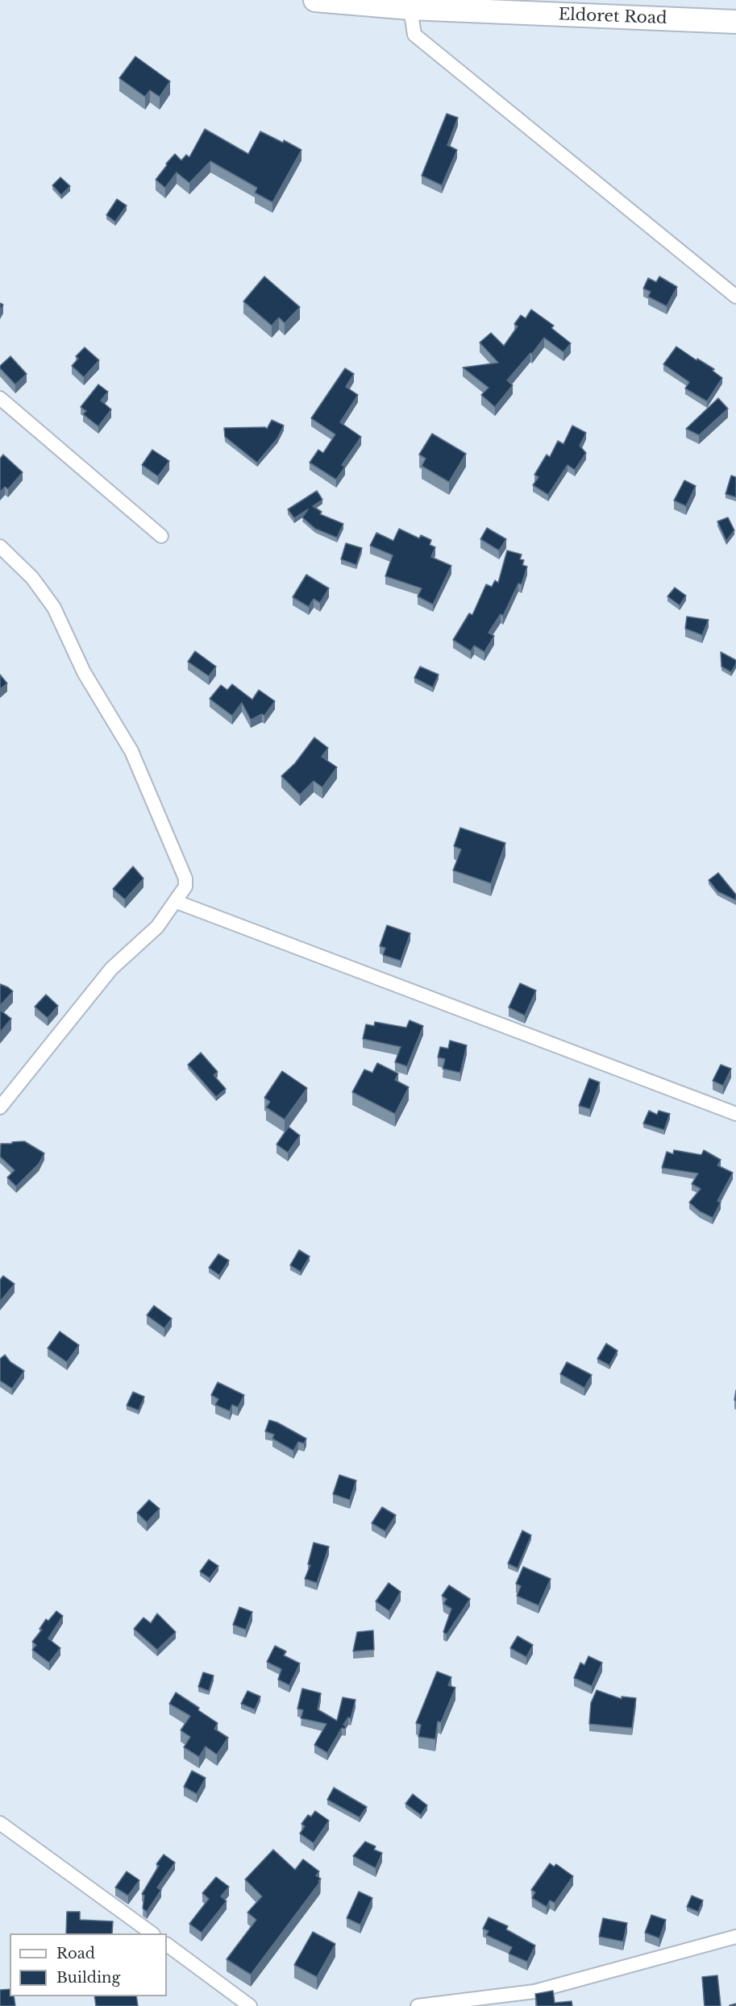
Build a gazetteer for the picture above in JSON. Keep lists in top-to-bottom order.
{
  "streets": {
    "highway": ["Eldoret Road"]
  },
  "legend": ["Road", "Building"]
}
